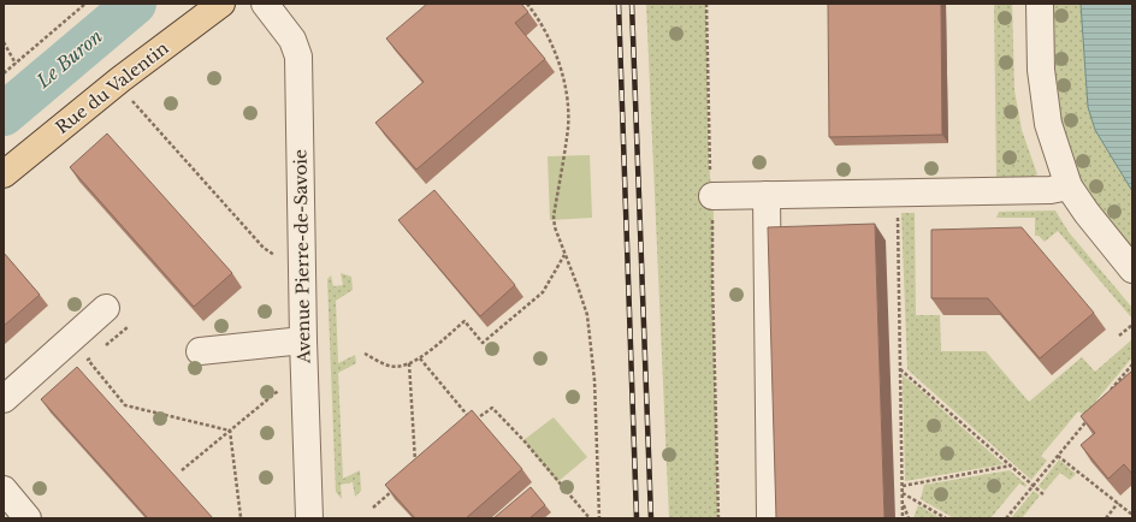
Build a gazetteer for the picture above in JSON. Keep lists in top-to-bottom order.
{
  "streets": {
    "main road": ["Rue du Valentin"],
    "street": ["Avenue Pierre-de-Savoie"]
  },
  "water": ["Le Buron"]
}
